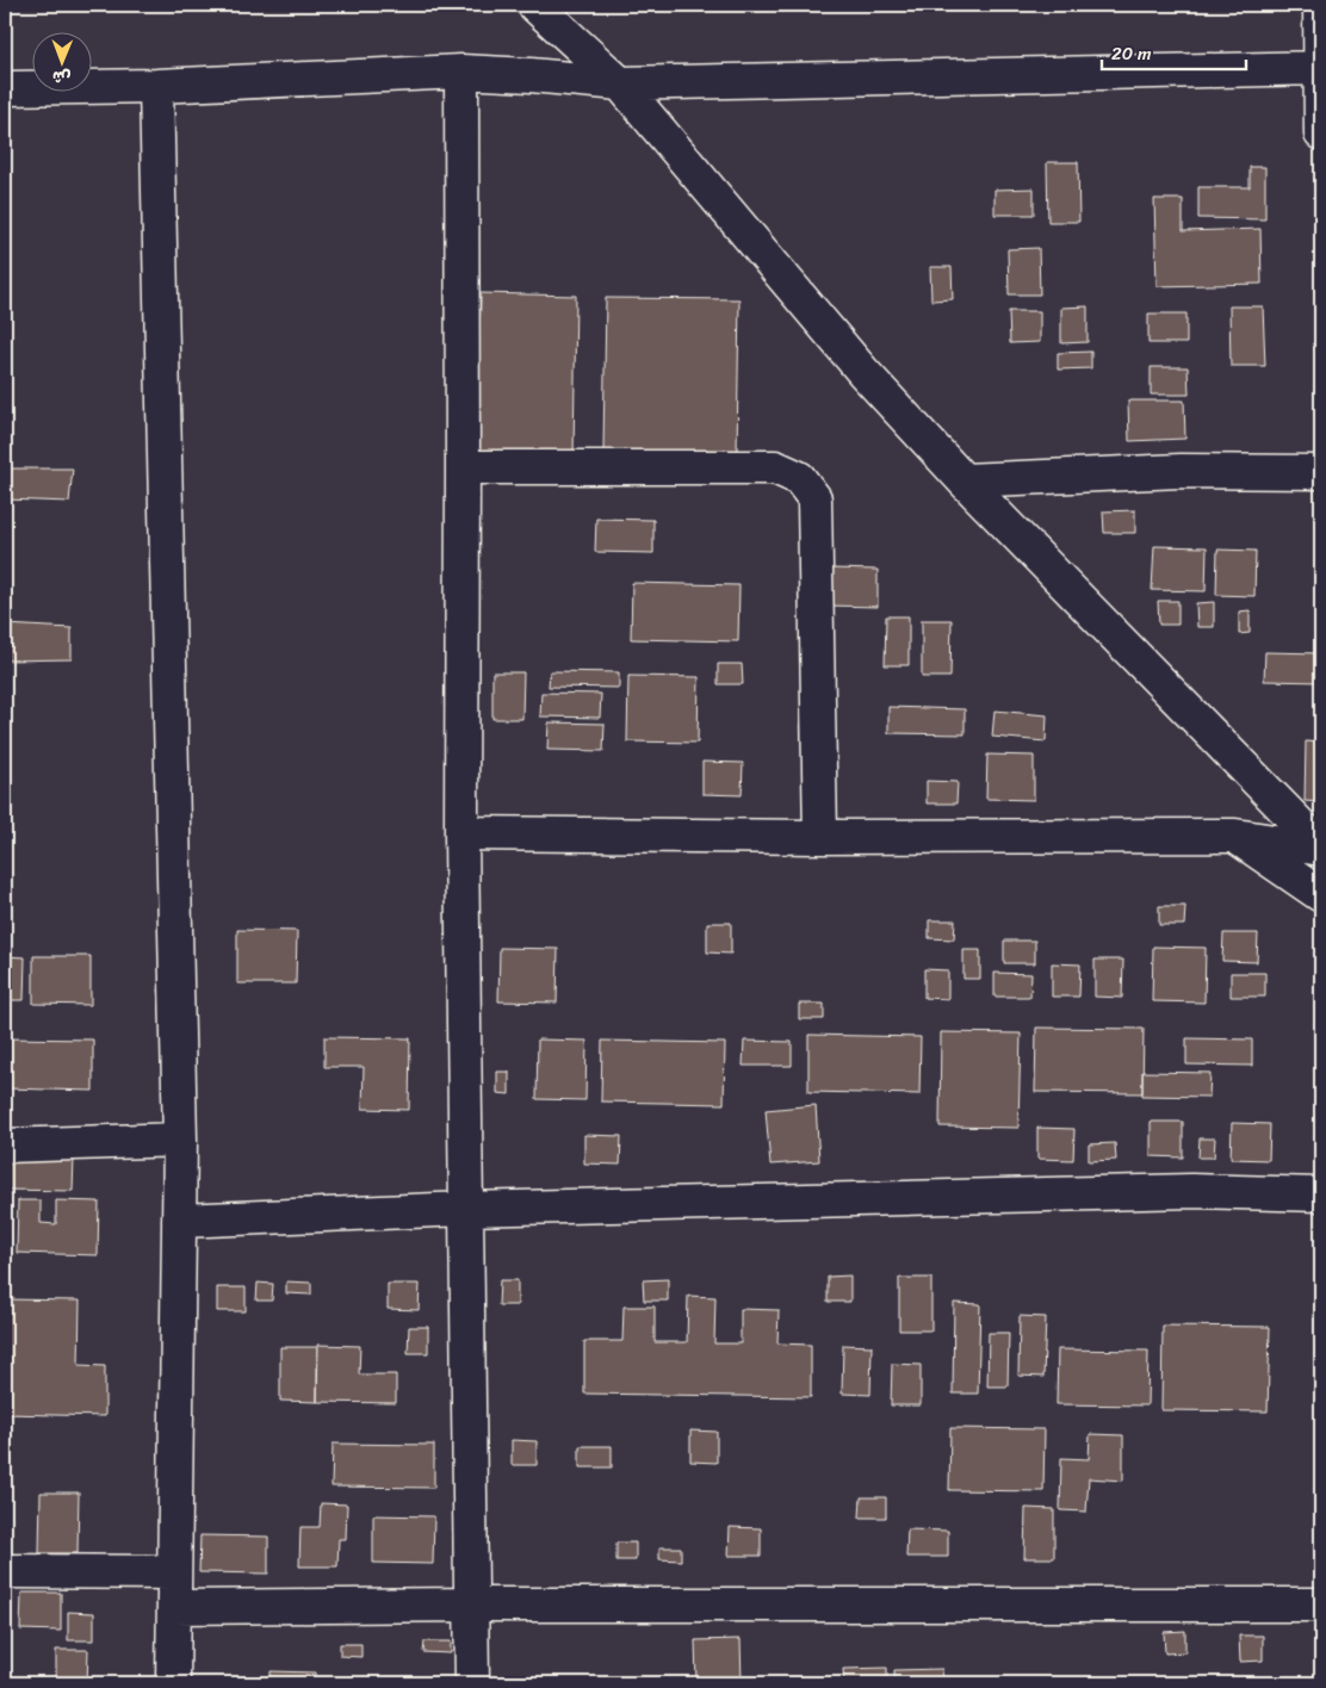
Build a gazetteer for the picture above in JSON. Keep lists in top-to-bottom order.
{
  "scale_bar": "20 m",
  "north": "bottom"
}
